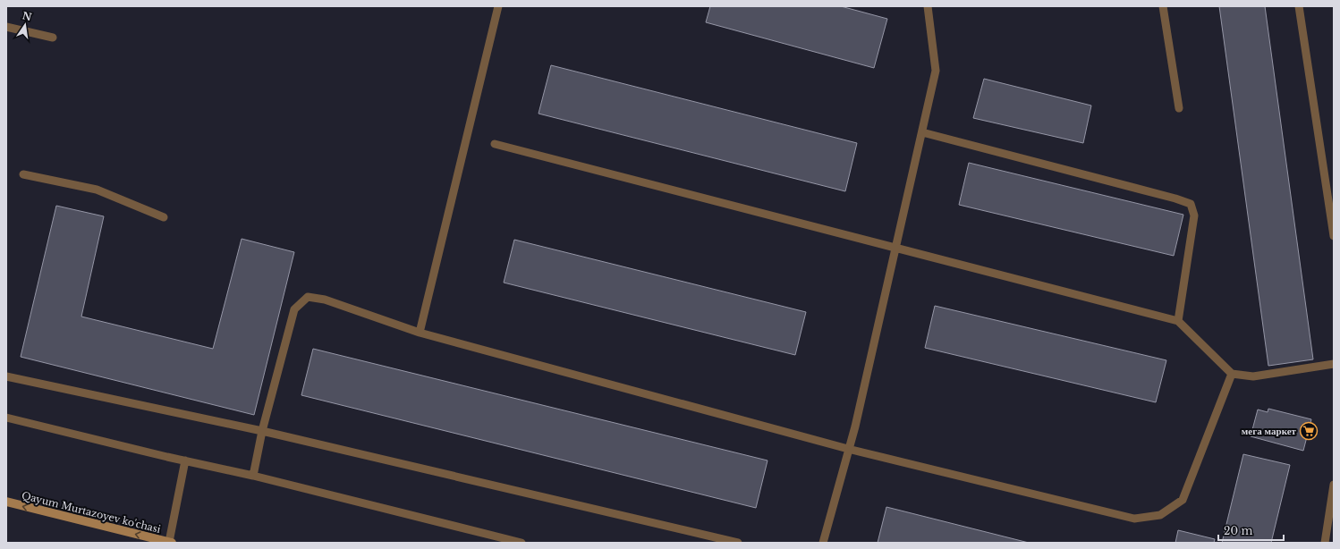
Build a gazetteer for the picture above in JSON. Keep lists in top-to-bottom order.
{
  "streets": {
    "street": ["Qayum Murtazoyev ko'chasi"]
  },
  "one_way": ["Qayum Murtazoyev ko'chasi"],
  "places": {
    "supermarket": ["мега маркет"]
  },
  "scale_bar": "20 m",
  "north": "top"
}
